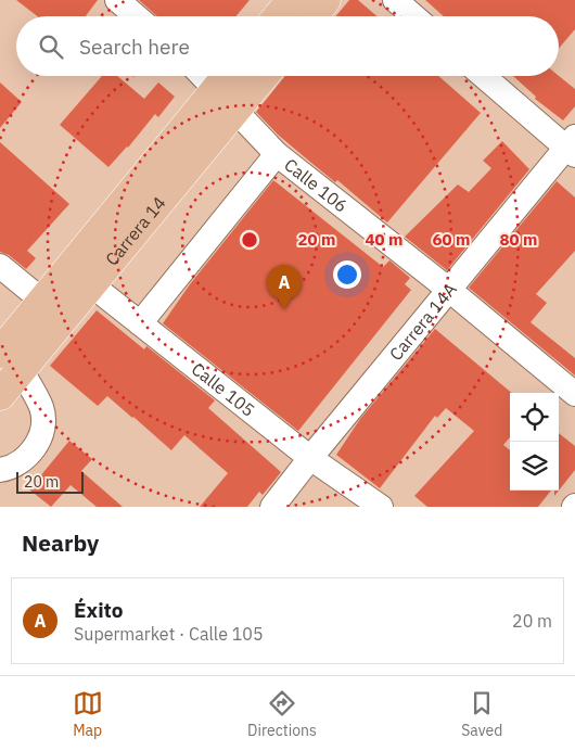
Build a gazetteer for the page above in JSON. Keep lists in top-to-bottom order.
{
  "streets": {
    "main road": ["Carrera 14"],
    "street": ["Calle 106", "Carrera 14A", "Calle 105"]
  },
  "crossings": [
    ["Calle 106", "Carrera 14"],
    ["Calle 106", "Carrera 14A"],
    ["Carrera 14", "Calle 105"],
    ["Carrera 14A", "Calle 105"]
  ],
  "scale_bar": "20 m",
  "page": {
    "search": "Search here",
    "pins": "A",
    "scale": "20 m",
    "heading": "Nearby",
    "list": [
      {
        "mark": "A",
        "name": "Éxito",
        "note": "Supermarket · Calle 105",
        "value": "20 m"
      }
    ],
    "nav": ["Map", "Directions", "Saved"]
  },
  "rings": [
    "20 m",
    "40 m",
    "60 m",
    "80 m"
  ]
}
